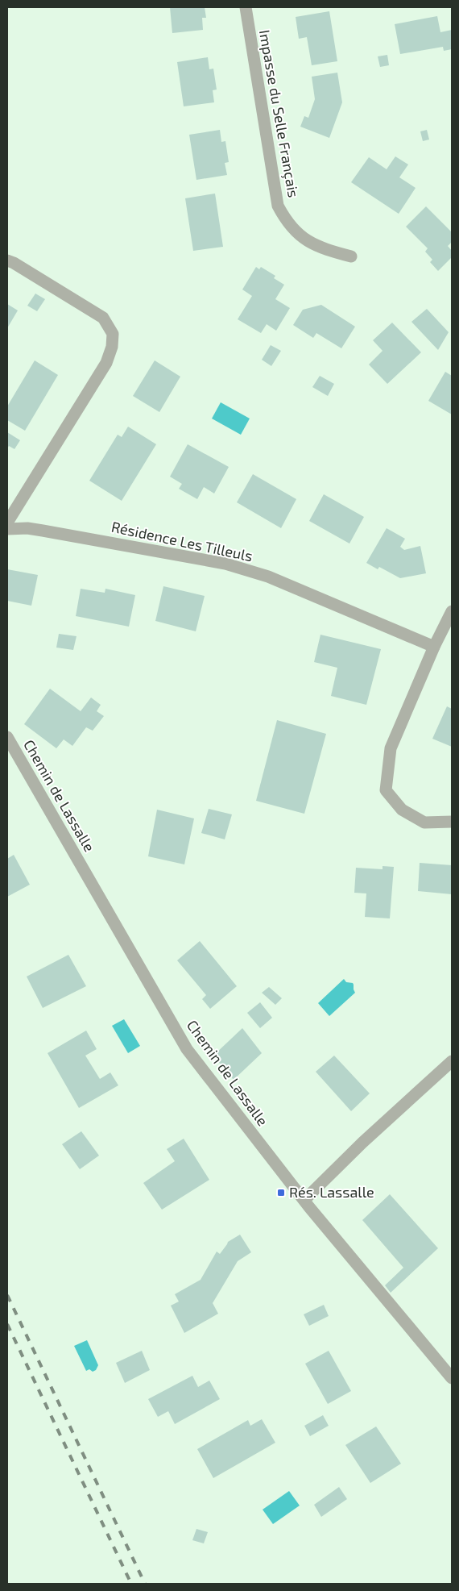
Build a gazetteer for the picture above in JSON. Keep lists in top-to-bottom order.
{
  "streets": {
    "street": ["Impasse du Selle Français", "Résidence Les Tilleuls", "Chemin de Lassalle"]
  },
  "places": {
    "transit": ["Rés. Lassalle"]
  }
}
